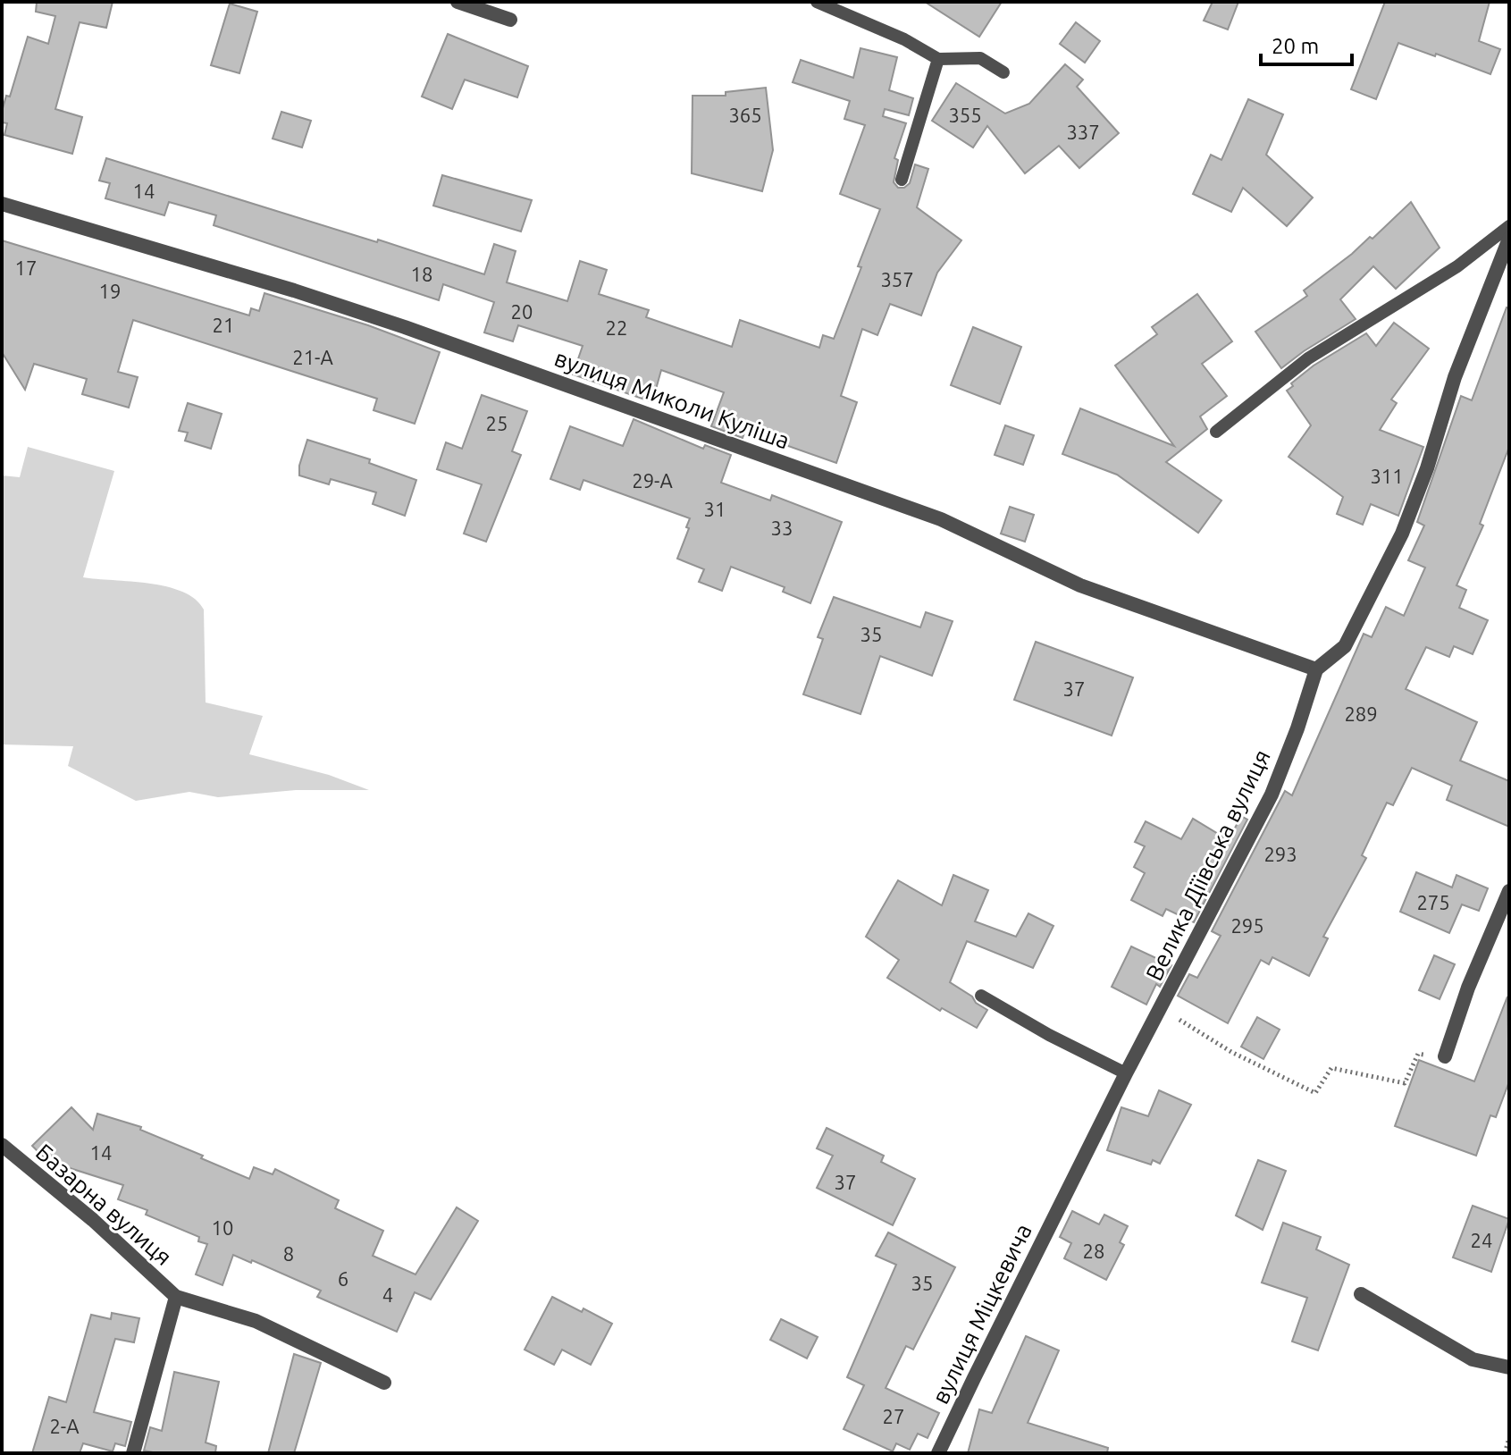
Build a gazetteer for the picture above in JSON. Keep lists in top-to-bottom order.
{
  "streets": {
    "street": [
      "вулиця Миколи Куліша",
      "Велика Діївська вулиця",
      "Базарна вулиця",
      "вулиця Міцкевича"
    ]
  },
  "crossings": [
    ["вулиця Миколи Куліша", "Велика Діївська вулиця"],
    ["Велика Діївська вулиця", "вулиця Міцкевича"]
  ],
  "house_numbers": [
    "365",
    "355",
    "337",
    "14",
    "17",
    "18",
    "357",
    "19",
    "20",
    "21",
    "22",
    "21-А",
    "25",
    "311",
    "29-А",
    "31",
    "33",
    "35",
    "37",
    "289",
    "293",
    "275",
    "295",
    "14",
    "37",
    "10",
    "24",
    "28",
    "8",
    "6",
    "35",
    "4",
    "27",
    "2-А"
  ],
  "scale_bar": "20 m"
}
